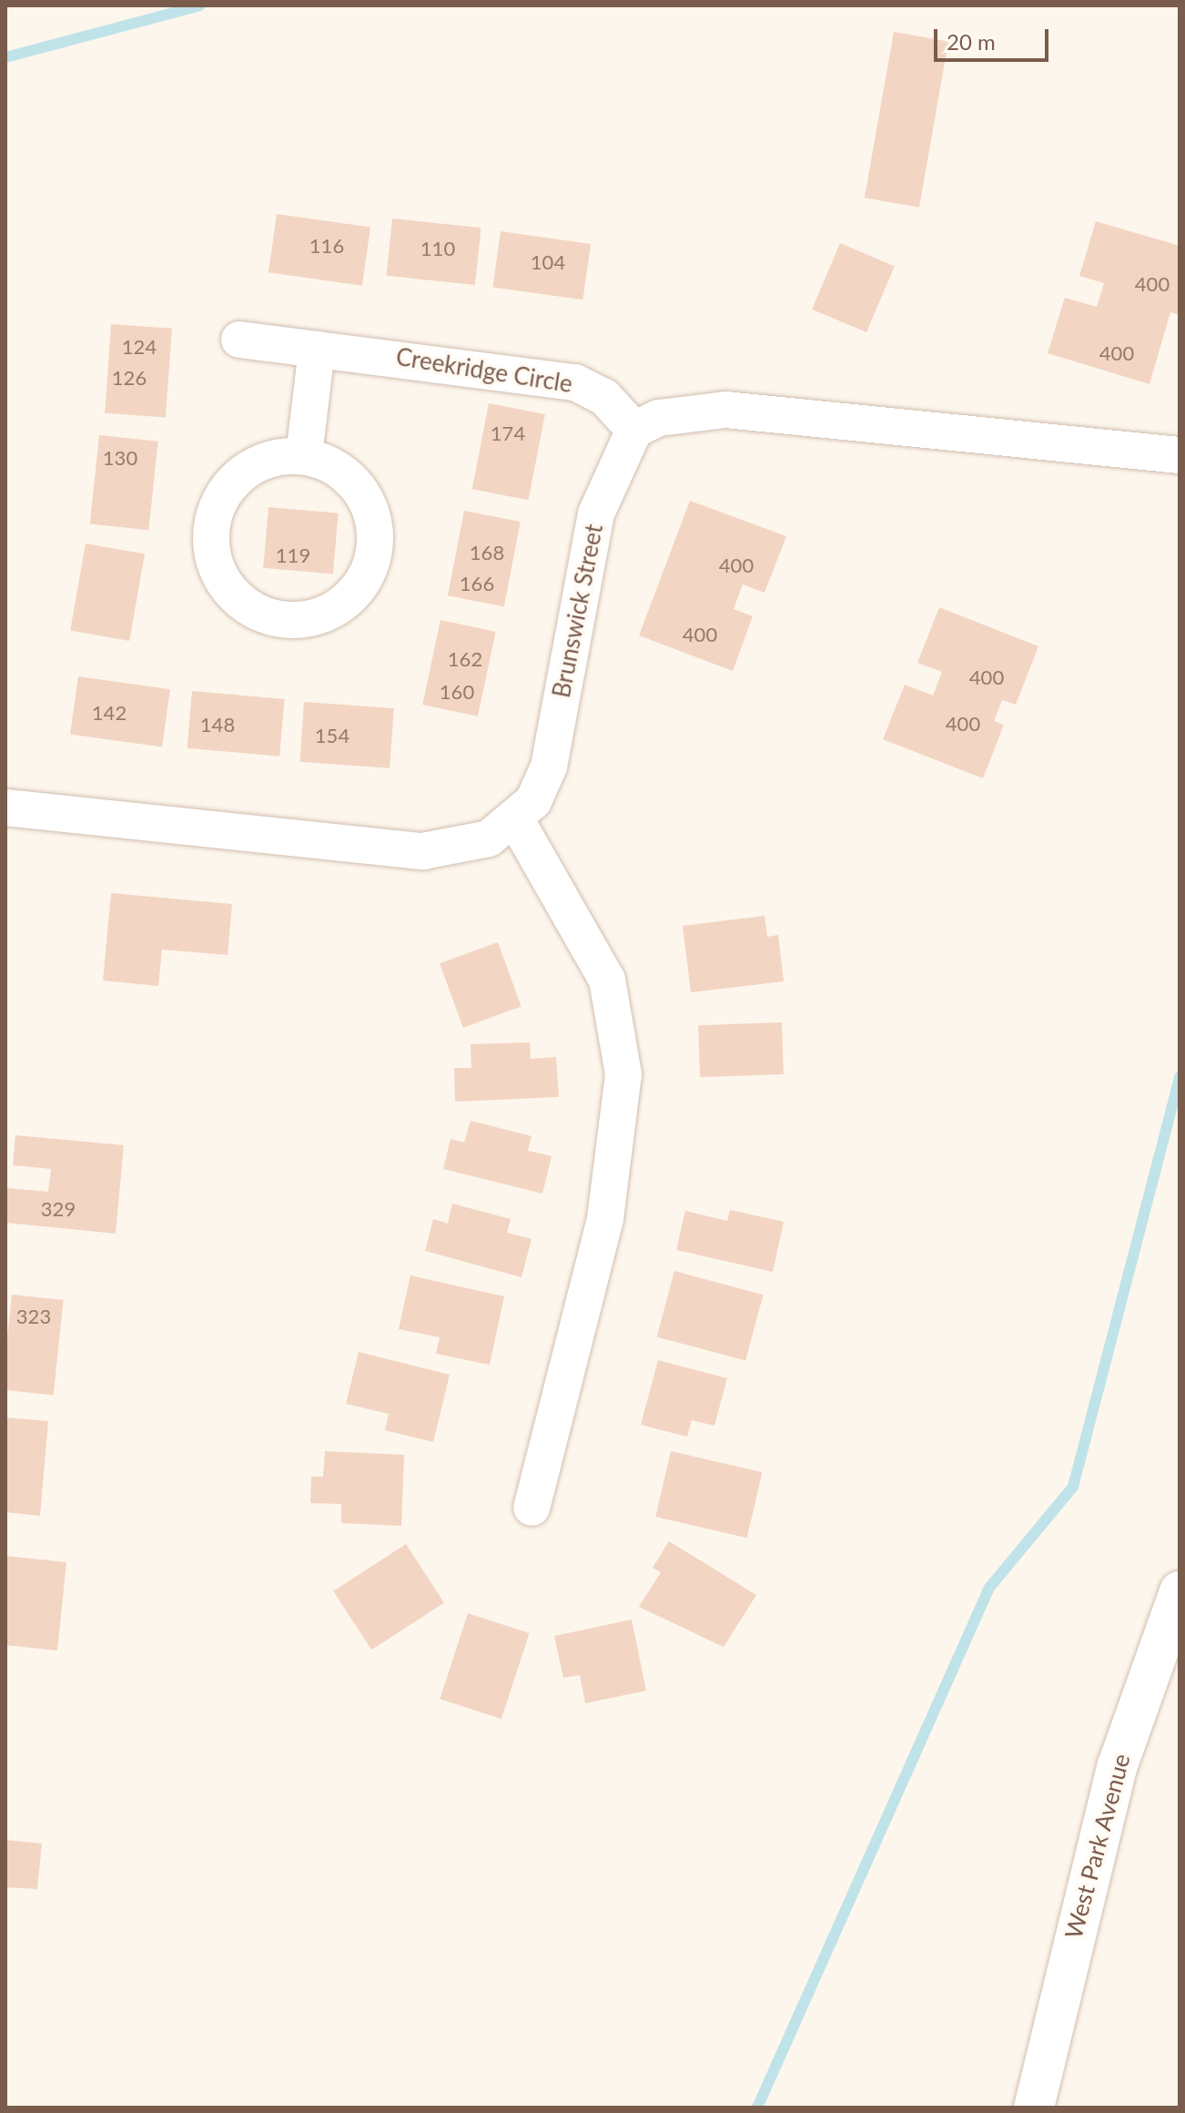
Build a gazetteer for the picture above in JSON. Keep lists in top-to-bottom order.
{
  "streets": {
    "main road": ["West Park Avenue"],
    "street": ["Creekridge Circle", "Brunswick Street"]
  },
  "crossings": [
    ["Creekridge Circle", "Brunswick Street"]
  ],
  "house_numbers": [
    "116",
    "110",
    "104",
    "400",
    "124",
    "400",
    "126",
    "174",
    "130",
    "168",
    "119",
    "400",
    "166",
    "400",
    "162",
    "400",
    "160",
    "142",
    "400",
    "148",
    "154",
    "329",
    "323"
  ],
  "scale_bar": "20 m"
}
